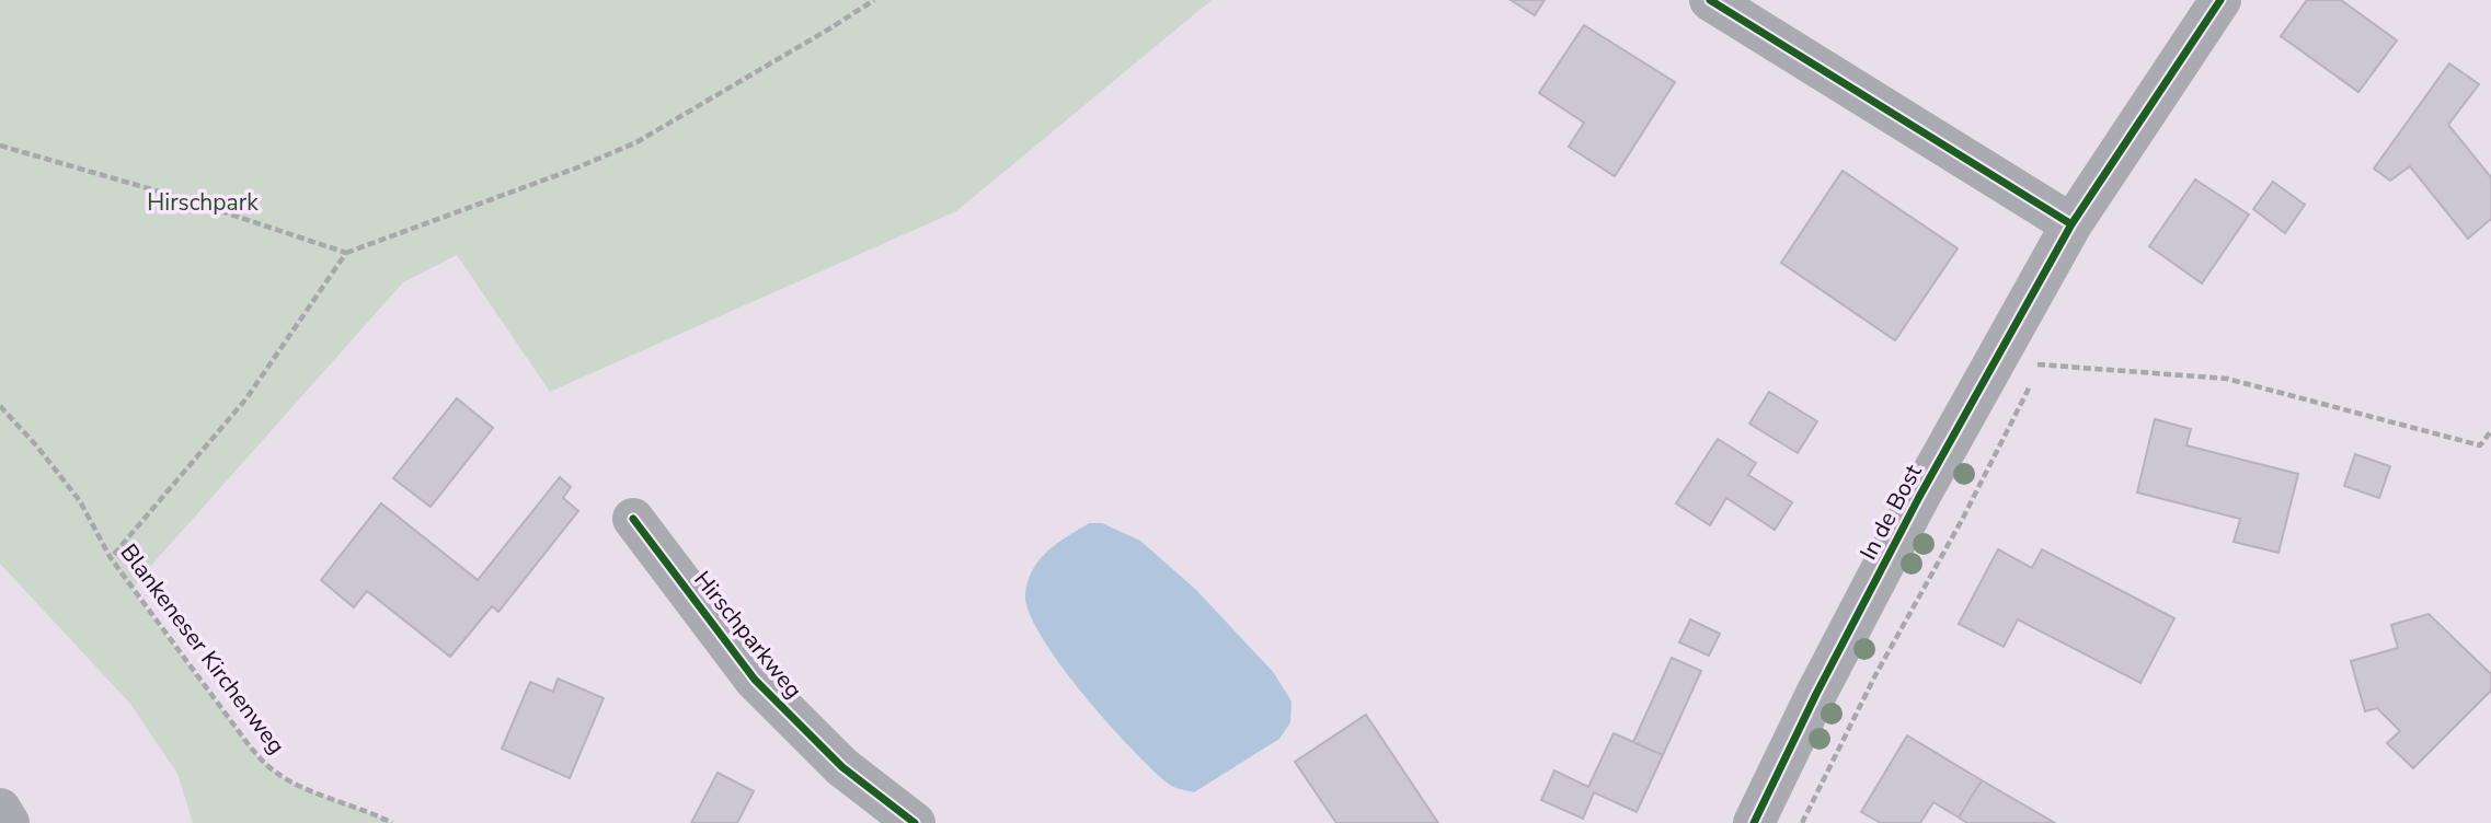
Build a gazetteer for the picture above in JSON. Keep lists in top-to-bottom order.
{
  "streets": {
    "street": ["In de Bost", "Hirschparkweg"],
    "path": ["Blankeneser Kirchenweg"]
  },
  "parks": ["Hirschpark"]
}
